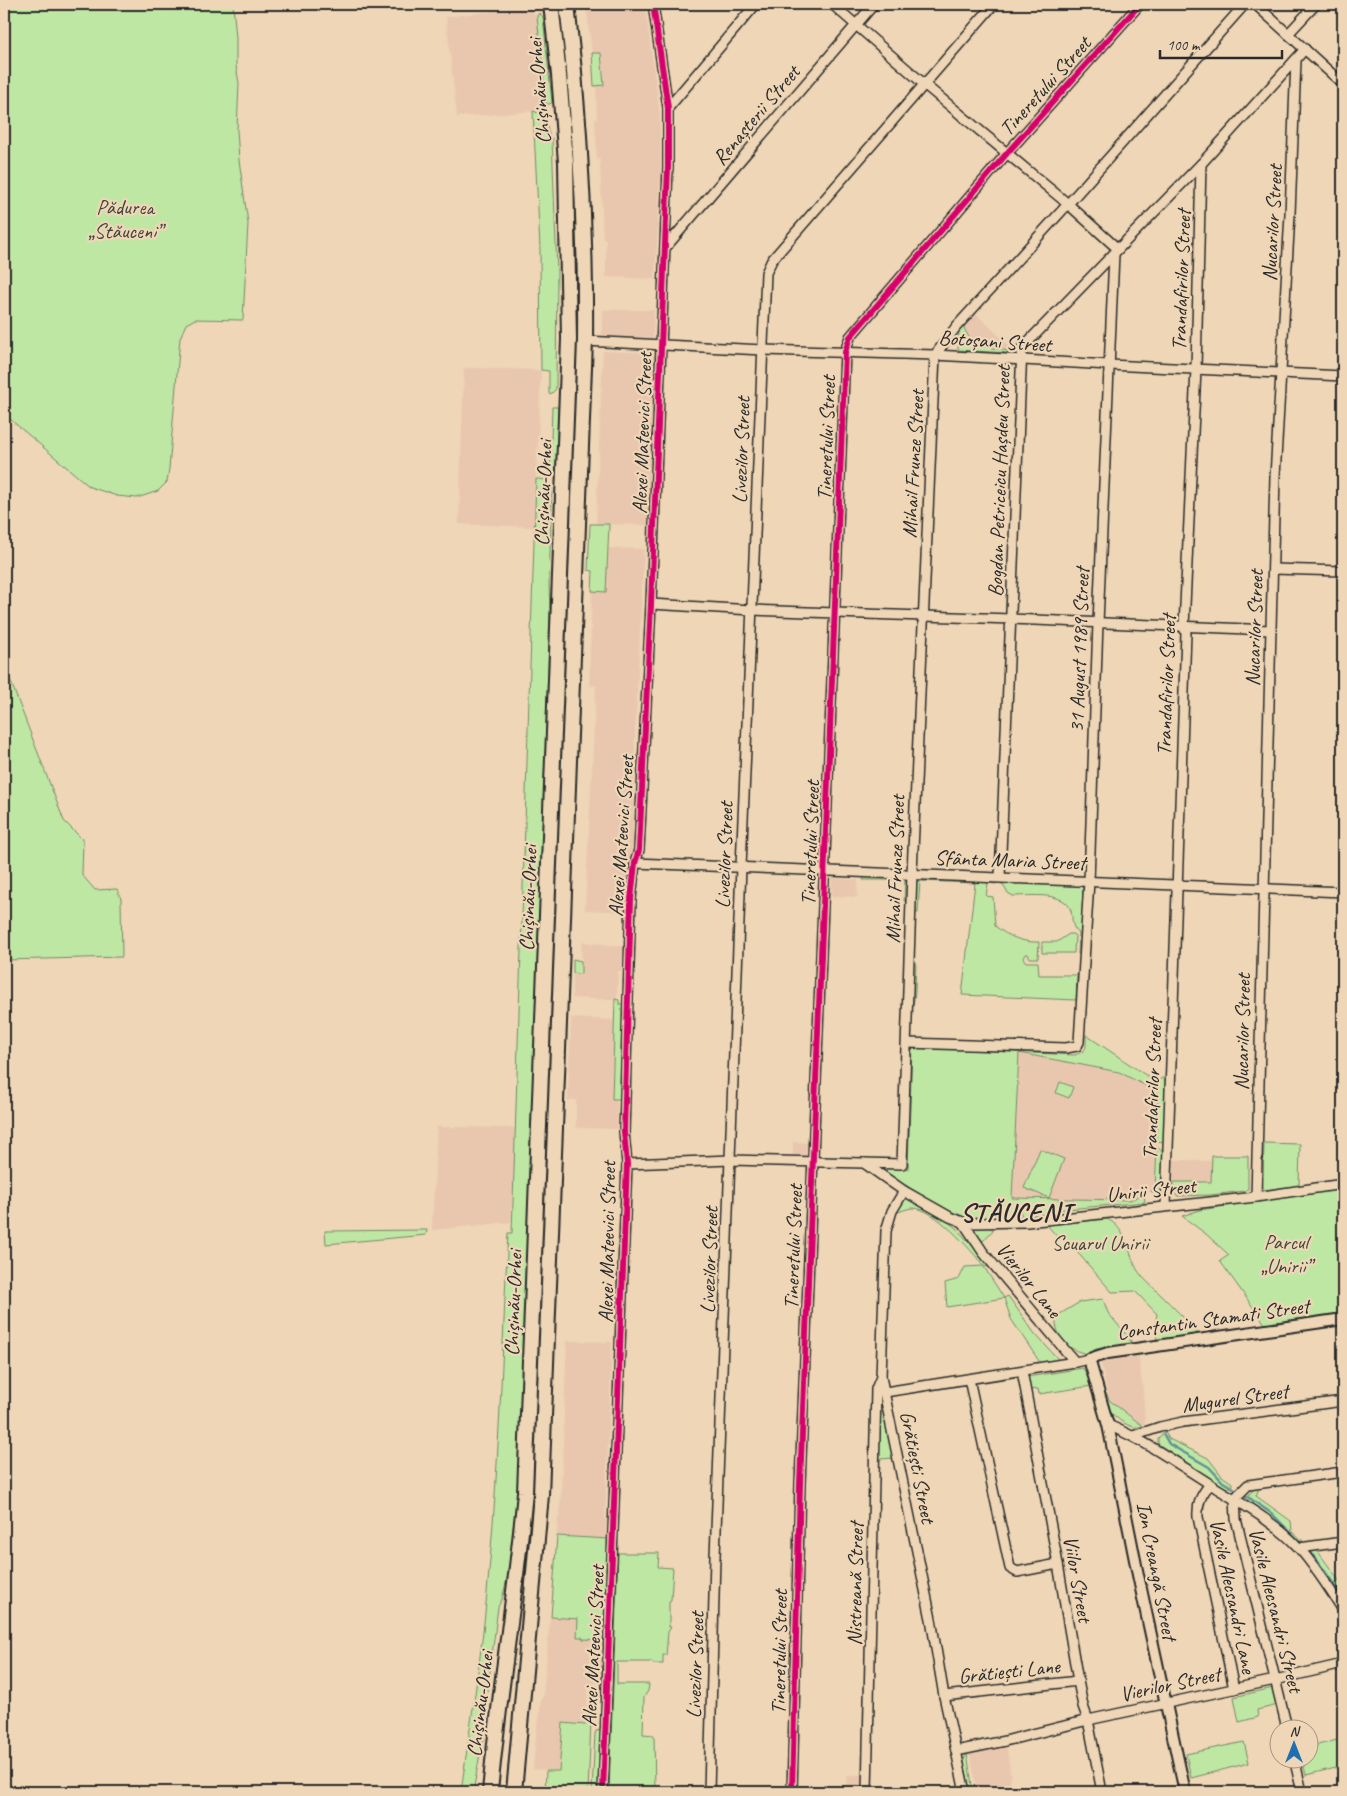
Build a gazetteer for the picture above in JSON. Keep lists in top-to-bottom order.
{
  "streets": {
    "highway": ["Chișinău-Orhei"],
    "street": [
      "Tineretului Street",
      "Renașterii Street",
      "Nucarilor Street",
      "Trandafirilor Street",
      "Botoșani Street",
      "Alexei Mateevici Street",
      "Livezilor Street",
      "Mihail Frunze Street",
      "Bogdan Petriceicu Hașdeu Street",
      "31 August 1989 Street",
      "Sfânta Maria Street",
      "Unirii Street",
      "Vierilor Lane",
      "Constantin Stamati Street",
      "Mugurel Street",
      "Grătiești Street",
      "Ion Creangă Street",
      "Viilor Street",
      "Nistreană Street",
      "Vasile Alecsandri Lane",
      "Vasile Alecsandri Street",
      "Grătiești Lane",
      "Vierilor Street"
    ]
  },
  "crossings": [
    ["Tineretului Street", "Botoșani Street"],
    ["Tineretului Street", "Sfânta Maria Street"],
    ["Chișinău-Orhei", "Botoșani Street"],
    ["Renașterii Street", "Alexei Mateevici Street"],
    ["Nucarilor Street", "Botoșani Street"],
    ["Nucarilor Street", "Bogdan Petriceicu Hașdeu Street"],
    ["Nucarilor Street", "Sfânta Maria Street"],
    ["Nucarilor Street", "Unirii Street"],
    ["Trandafirilor Street", "Botoșani Street"],
    ["Trandafirilor Street", "Bogdan Petriceicu Hașdeu Street"],
    ["Trandafirilor Street", "Sfânta Maria Street"],
    ["Trandafirilor Street", "Unirii Street"],
    ["Botoșani Street", "Alexei Mateevici Street"],
    ["Botoșani Street", "Livezilor Street"],
    ["Botoșani Street", "Mihail Frunze Street"],
    ["Botoșani Street", "Bogdan Petriceicu Hașdeu Street"],
    ["Botoșani Street", "31 August 1989 Street"],
    ["Alexei Mateevici Street", "Sfânta Maria Street"],
    ["Livezilor Street", "Sfânta Maria Street"],
    ["Mihail Frunze Street", "31 August 1989 Street"],
    ["Mihail Frunze Street", "Sfânta Maria Street"],
    ["Bogdan Petriceicu Hașdeu Street", "31 August 1989 Street"],
    ["Bogdan Petriceicu Hașdeu Street", "Sfânta Maria Street"],
    ["31 August 1989 Street", "Sfânta Maria Street"],
    ["Unirii Street", "Vierilor Lane"],
    ["Constantin Stamati Street", "Ion Creangă Street"],
    ["Grătiești Street", "Nistreană Street"],
    ["Grătiești Street", "Grătiești Lane"],
    ["Grătiești Street", "Vierilor Street"],
    ["Ion Creangă Street", "Vierilor Street"],
    ["Viilor Street", "Grătiești Lane"],
    ["Viilor Street", "Vierilor Street"],
    ["Vasile Alecsandri Lane", "Vierilor Street"],
    ["Vasile Alecsandri Street", "Vierilor Street"]
  ],
  "districts": ["STĂUCENI"],
  "parks": ["Pădurea „Stăuceni”", "Parcul „Unirii”", "Scuarul Unirii"],
  "scale_bar": "100 m",
  "north": "top"
}
